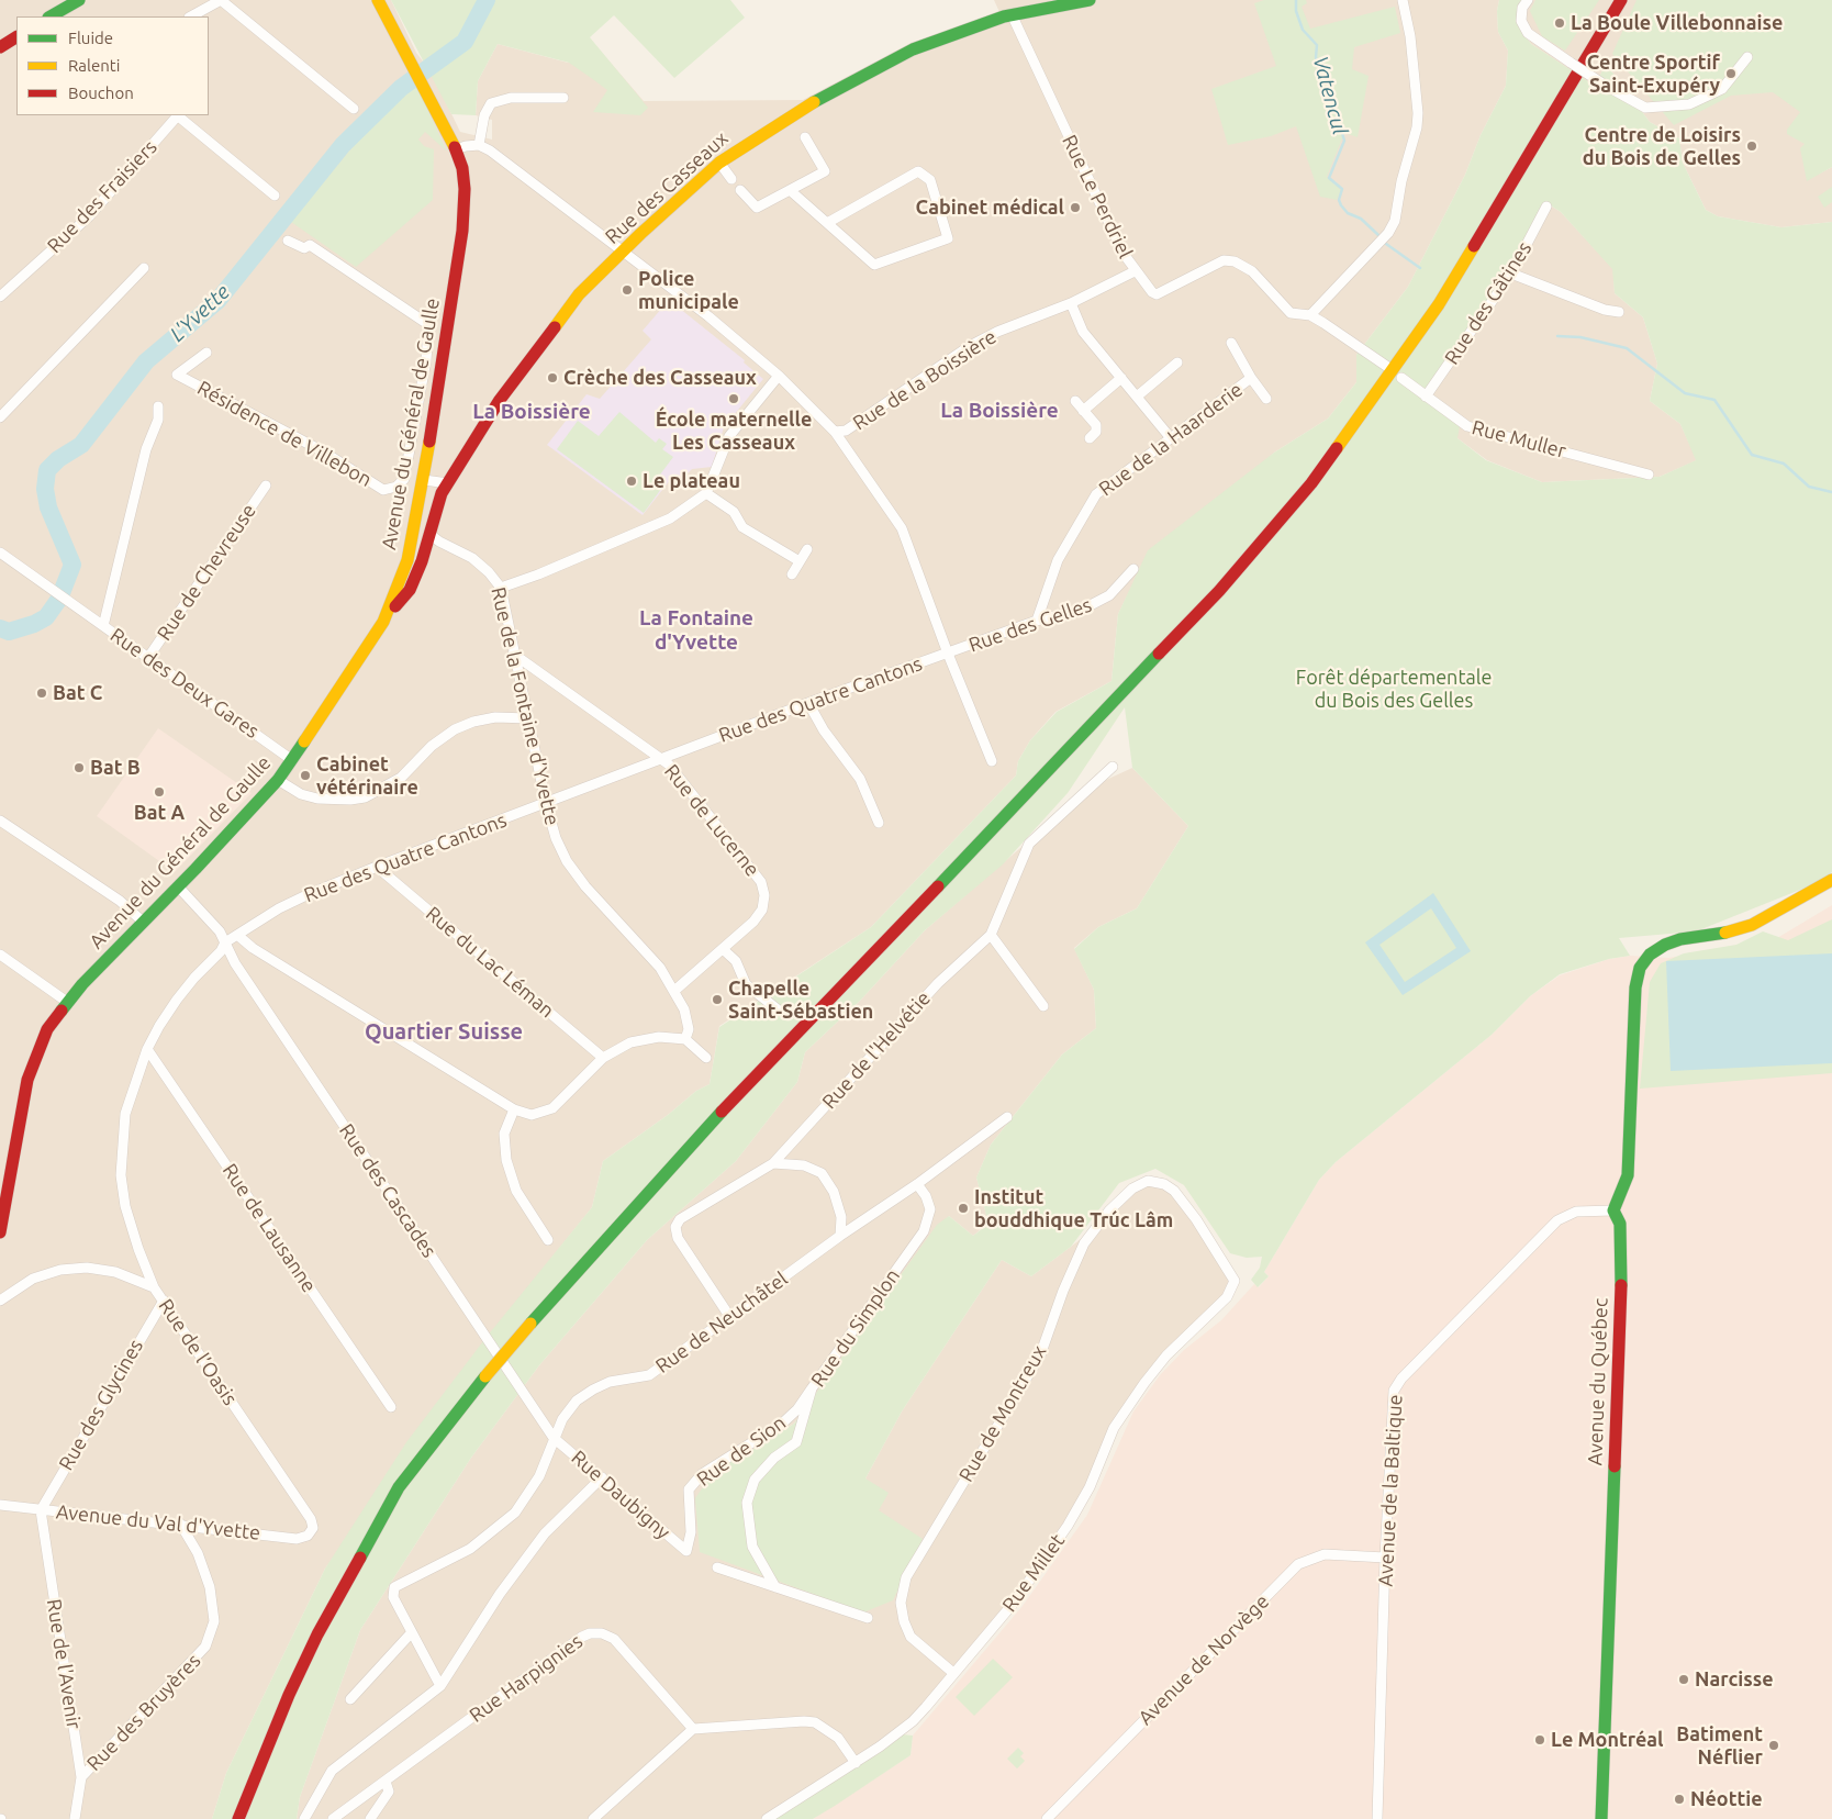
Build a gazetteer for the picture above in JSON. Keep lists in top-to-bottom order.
{
  "streets": {
    "main road": ["Rue des Casseaux", "Avenue du Général de Gaulle", "Avenue du Québec"],
    "street": [
      "Rue des Fraisiers",
      "Rue Le Perdriel",
      "Rue des Gâtines",
      "Rue de la Boissière",
      "Résidence de Villebon",
      "Rue de la Haarderie",
      "Rue Muller",
      "Rue de Chevreuse",
      "Rue des Gelles",
      "Rue des Deux Gares",
      "Rue des Quatre Cantons",
      "Rue de la Fontaine d’Yvette",
      "Rue de Lucerne",
      "Rue du Lac Léman",
      "Rue de l'Helvétie",
      "Rue des Cascades",
      "Rue de Lausanne",
      "Rue de Neuchâtel",
      "Rue du Simplon",
      "Rue de l’Oasis",
      "Rue des Glycines",
      "Rue de Montreux",
      "Rue de Sion",
      "Avenue de la Baltique",
      "Rue Daubigny",
      "Avenue du Val d'Yvette",
      "Rue Millet",
      "Avenue de Norvège",
      "Rue de l'Avenir",
      "Rue Harpignies",
      "Rue des Bruyères"
    ]
  },
  "crossings": [
    ["Rue des Casseaux", "Rue Le Perdriel"],
    ["Rue des Casseaux", "Avenue du Général de Gaulle"],
    ["Rue des Casseaux", "Rue de la Fontaine d’Yvette"],
    ["Rue Le Perdriel", "Rue de la Boissière"],
    ["Rue des Gâtines", "Rue Muller"],
    ["Avenue du Général de Gaulle", "Rue des Deux Gares"],
    ["Avenue du Général de Gaulle", "Rue des Cascades"],
    ["Rue de la Haarderie", "Rue des Gelles"],
    ["Rue de Chevreuse", "Rue des Deux Gares"],
    ["Rue des Gelles", "Rue des Quatre Cantons"],
    ["Rue des Quatre Cantons", "Rue de la Fontaine d’Yvette"],
    ["Rue des Quatre Cantons", "Rue de Lucerne"],
    ["Rue des Quatre Cantons", "Rue du Lac Léman"],
    ["Rue des Quatre Cantons", "Rue des Cascades"],
    ["Rue des Quatre Cantons", "Rue de Lausanne"],
    ["Rue des Quatre Cantons", "Rue de l’Oasis"],
    ["Rue de la Fontaine d’Yvette", "Rue de Lucerne"],
    ["Rue de l'Helvétie", "Rue de Neuchâtel"],
    ["Rue des Cascades", "Rue de Neuchâtel"],
    ["Rue des Cascades", "Rue Daubigny"],
    ["Rue de Neuchâtel", "Rue du Simplon"],
    ["Rue de Neuchâtel", "Rue Daubigny"],
    ["Rue du Simplon", "Rue de Sion"],
    ["Rue de l’Oasis", "Rue des Glycines"],
    ["Rue de l’Oasis", "Avenue du Val d'Yvette"],
    ["Avenue du Québec", "Avenue de la Baltique"],
    ["Rue des Glycines", "Avenue du Val d'Yvette"],
    ["Rue des Glycines", "Rue de l'Avenir"],
    ["Rue de Montreux", "Rue Millet"],
    ["Rue de Sion", "Rue Daubigny"],
    ["Avenue de la Baltique", "Avenue de Norvège"],
    ["Avenue du Val d'Yvette", "Rue de l'Avenir"],
    ["Avenue du Val d'Yvette", "Rue des Bruyères"],
    ["Rue de l'Avenir", "Rue des Bruyères"]
  ],
  "districts": [
    "La Boissière",
    "La Boissière",
    "La Fontaine d'Yvette",
    "Quartier Suisse"
  ],
  "water": ["Vatencul", "L'Yvette"],
  "parks": ["Forêt départementale du Bois des Gelles"],
  "places": [
    "La Boule Villebonnaise",
    "Centre Sportif Saint-Exupéry",
    "Centre de Loisirs du Bois de Gelles",
    "Cabinet médical",
    "Police municipale",
    "Crèche des Casseaux",
    "École maternelle Les Casseaux",
    "Le plateau",
    "Bat C",
    "Bat B",
    "Cabinet vétérinaire",
    "Bat A",
    "Chapelle Saint-Sébastien",
    "Institut bouddhique Trúc Lâm",
    "Narcisse",
    "Le Montréal",
    "Batiment Néflier",
    "Néottie"
  ],
  "legend": ["Fluide", "Ralenti", "Bouchon"]
}
